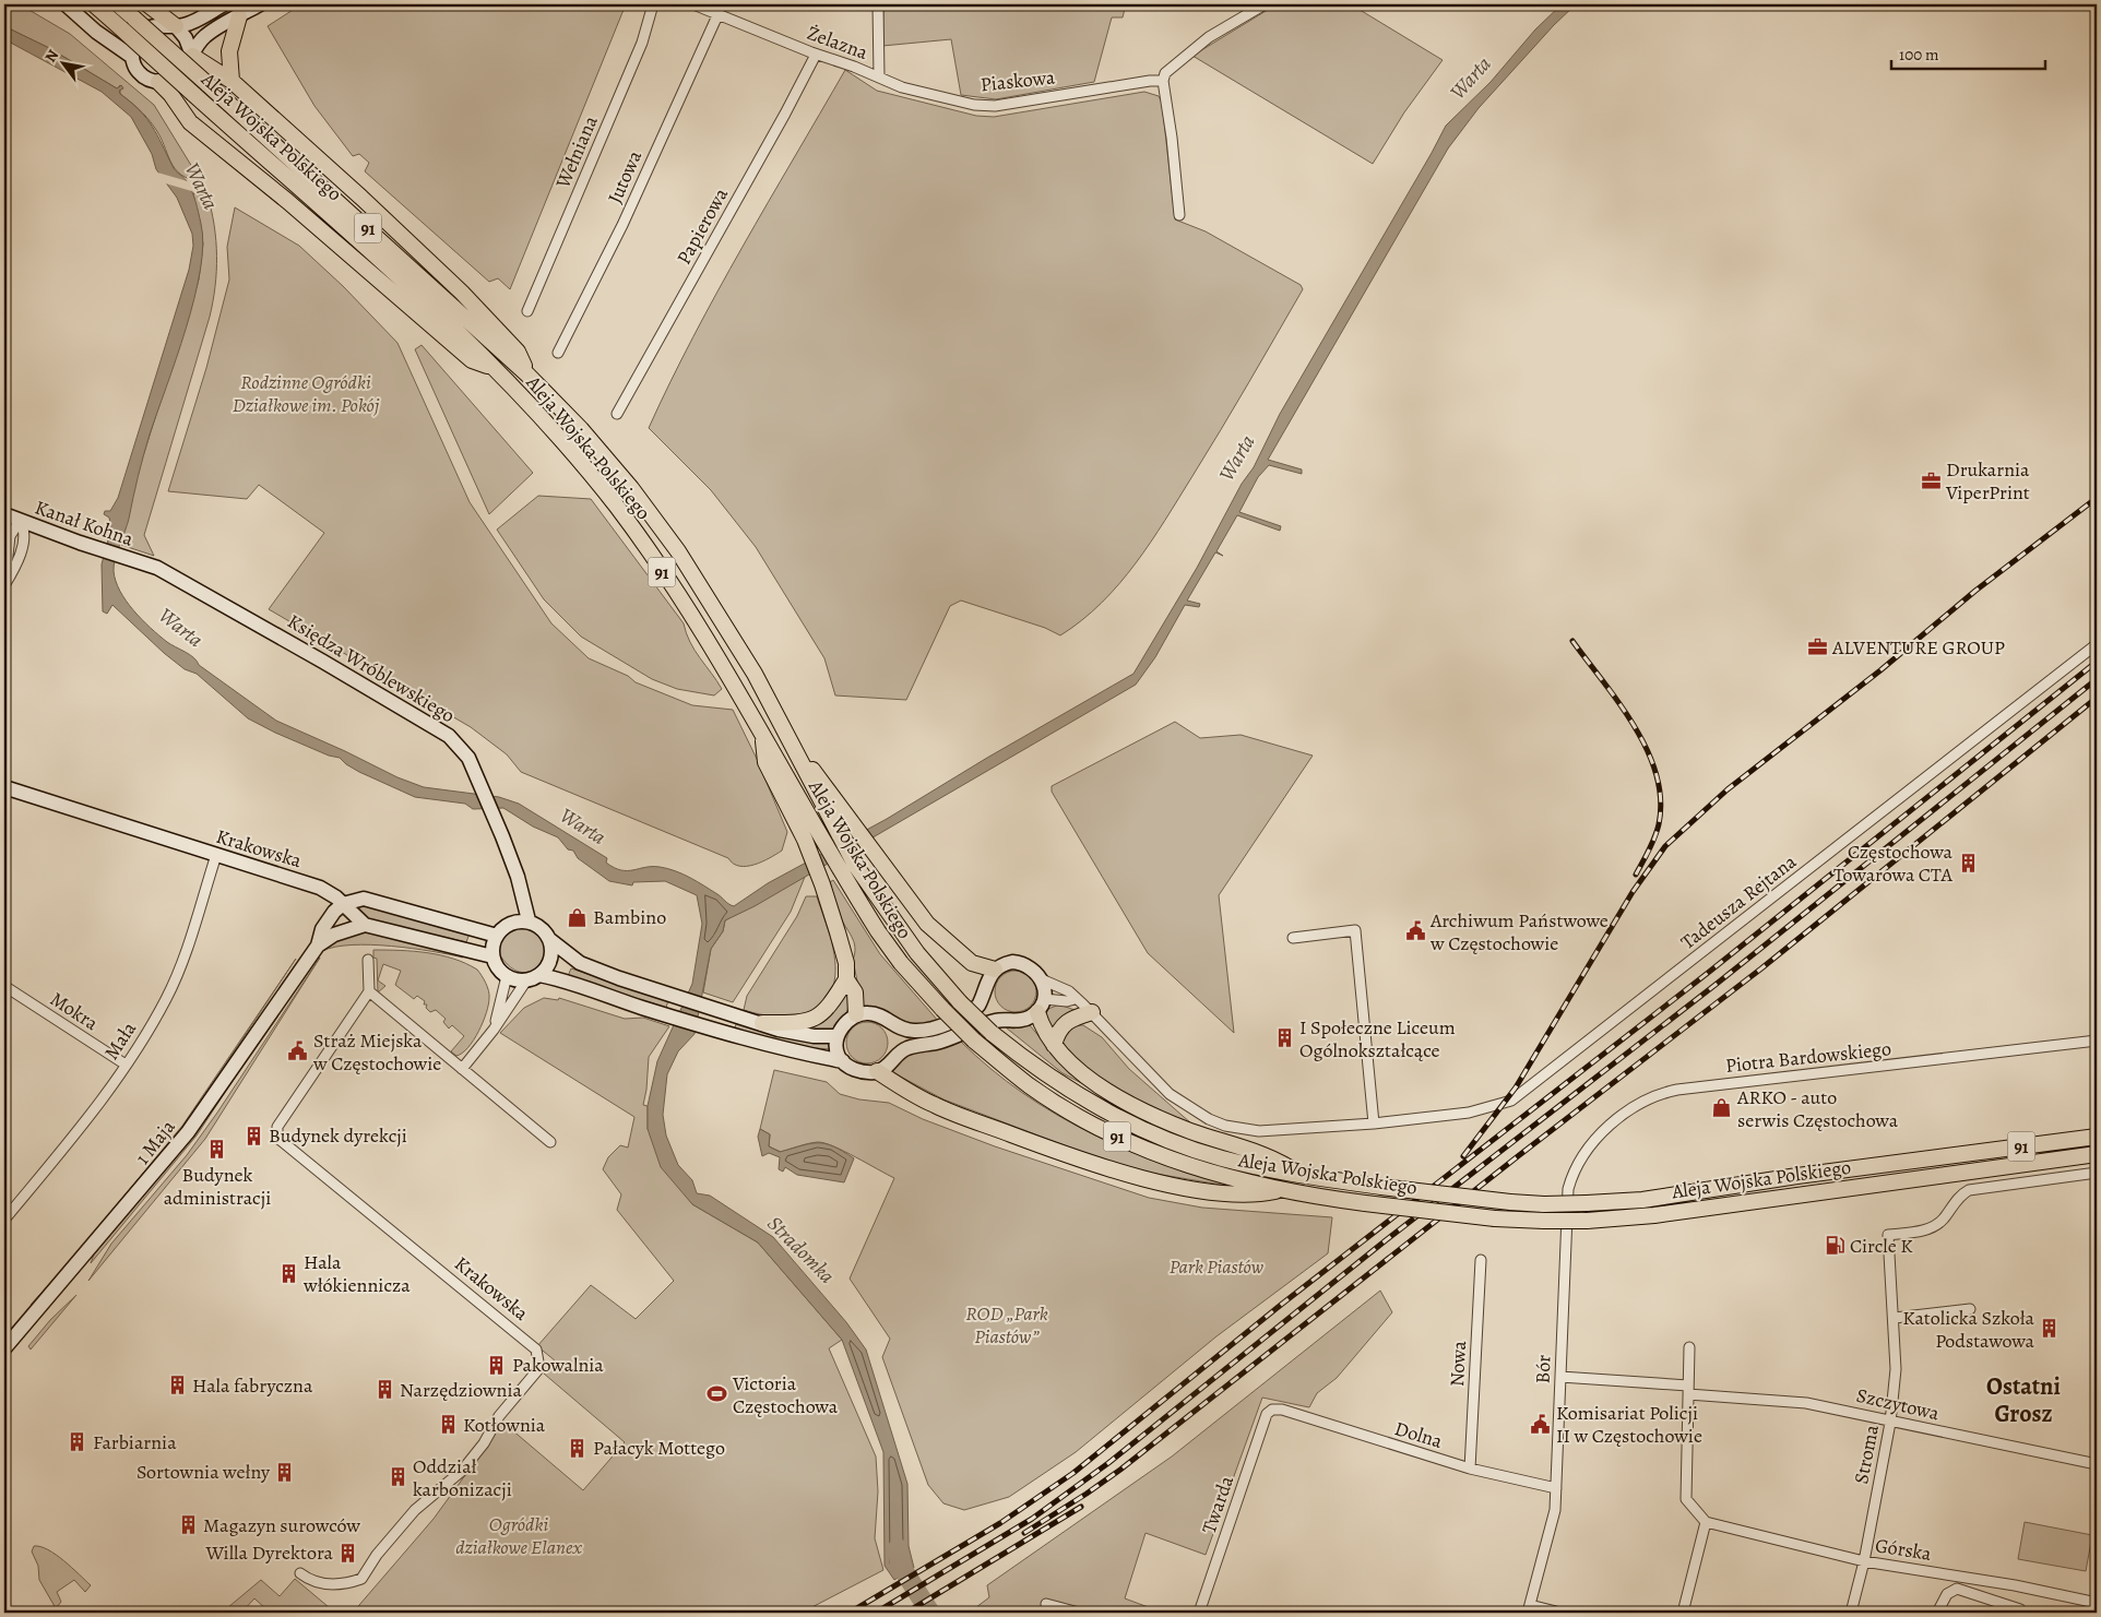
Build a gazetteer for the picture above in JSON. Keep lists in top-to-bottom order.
{
  "streets": {
    "main road": [
      "Aleja Wojska Polskiego",
      "91",
      "Kanał Kohna",
      "Księdza Wróblewskiego",
      "Krakowska",
      "1 Maja"
    ],
    "street": [
      "Żelazna",
      "Piaskowa",
      "Wełniana",
      "Jutowa",
      "Papierowa",
      "Tadeusza Rejtana",
      "Mokra",
      "Mała",
      "Piotra Bardowskiego",
      "Nowa",
      "Bór",
      "Szczytowa",
      "Dolna",
      "Stroma",
      "Twarda",
      "Górska"
    ]
  },
  "crossings": [
    ["Żelazna", "Piaskowa"],
    ["Żelazna", "Jutowa"],
    ["Żelazna", "Papierowa"],
    ["Kanał Kohna", "Księdza Wróblewskiego"],
    ["Księdza Wróblewskiego", "Krakowska"],
    ["Krakowska", "Mała"],
    ["Krakowska", "1 Maja"],
    ["Mokra", "Mała"],
    ["Piotra Bardowskiego", "Bór"],
    ["Nowa", "Dolna"],
    ["Bór", "Szczytowa"],
    ["Bór", "Dolna"],
    ["Szczytowa", "Stroma"],
    ["Dolna", "Twarda"],
    ["Stroma", "Górska"]
  ],
  "districts": ["Ostatni Grosz"],
  "water": ["Warta", "Stradomka"],
  "parks": [
    "Rodzinne Ogródki Działkowe im. Pokój",
    "Park Piastów",
    "ROD „Park Piastów”",
    "Ogródki działkowe Elanex"
  ],
  "places": {
    "office": ["Drukarnia ViperPrint", "ALVENTURE GROUP"],
    "building": [
      "Częstochowa Towarowa CTA",
      "I Społeczne Liceum Ogólnokształcące",
      "Budynek dyrekcji",
      "Budynek administracji",
      "Hala włókiennicza",
      "Katolicka Szkoła Podstawowa",
      "Pakowalnia",
      "Hala fabryczna",
      "Narzędziownia",
      "Kotłownia",
      "Farbiarnia",
      "Pałacyk Mottego",
      "Sortownia wełny",
      "Oddział karbonizacji",
      "Magazyn surowców",
      "Willa Dyrektora"
    ],
    "shop": ["Bambino", "ARKO - auto serwis Częstochowa"],
    "public building": ["Archiwum Państwowe w Częstochowie", "Straż Miejska w Częstochowie", "Komisariat Policji II w Częstochowie"],
    "fuel station": ["Circle K"],
    "sports": ["Victoria Częstochowa"]
  },
  "scale_bar": "100 m",
  "north": "top left"
}
